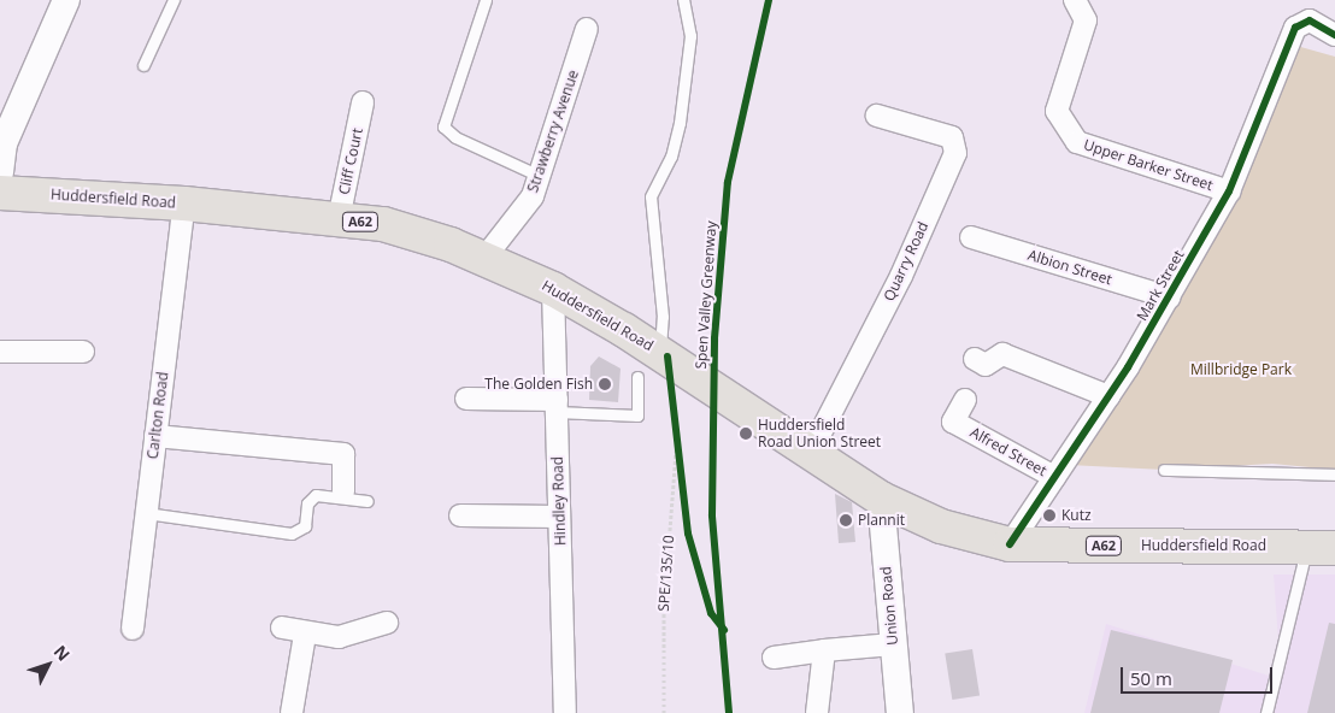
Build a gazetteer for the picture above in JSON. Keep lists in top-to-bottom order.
{
  "streets": {
    "main road": ["Huddersfield Road", "A62"],
    "street": [
      "Strawberry Avenue",
      "Cliff Court",
      "Upper Barker Street",
      "Quarry Road",
      "Albion Street",
      "Mark Street",
      "Carlton Road",
      "Alfred Street",
      "Hindley Road",
      "Union Road"
    ],
    "cycle path": ["Spen Valley Greenway", "SPE/135/10"]
  },
  "crossings": [
    ["Strawberry Avenue", "Huddersfield Road"],
    ["Cliff Court", "Huddersfield Road"],
    ["Upper Barker Street", "Mark Street"],
    ["Huddersfield Road", "Quarry Road"],
    ["Huddersfield Road", "Mark Street"],
    ["Huddersfield Road", "Carlton Road"],
    ["Huddersfield Road", "Hindley Road"],
    ["Huddersfield Road", "Union Road"],
    ["Albion Street", "Mark Street"],
    ["Mark Street", "Alfred Street"]
  ],
  "parks": ["Millbridge Park"],
  "places": [
    "The Golden Fish",
    "Huddersfield Road Union Street",
    "Kutz",
    "Plannit"
  ],
  "scale_bar": "50 m",
  "north": "top right"
}
